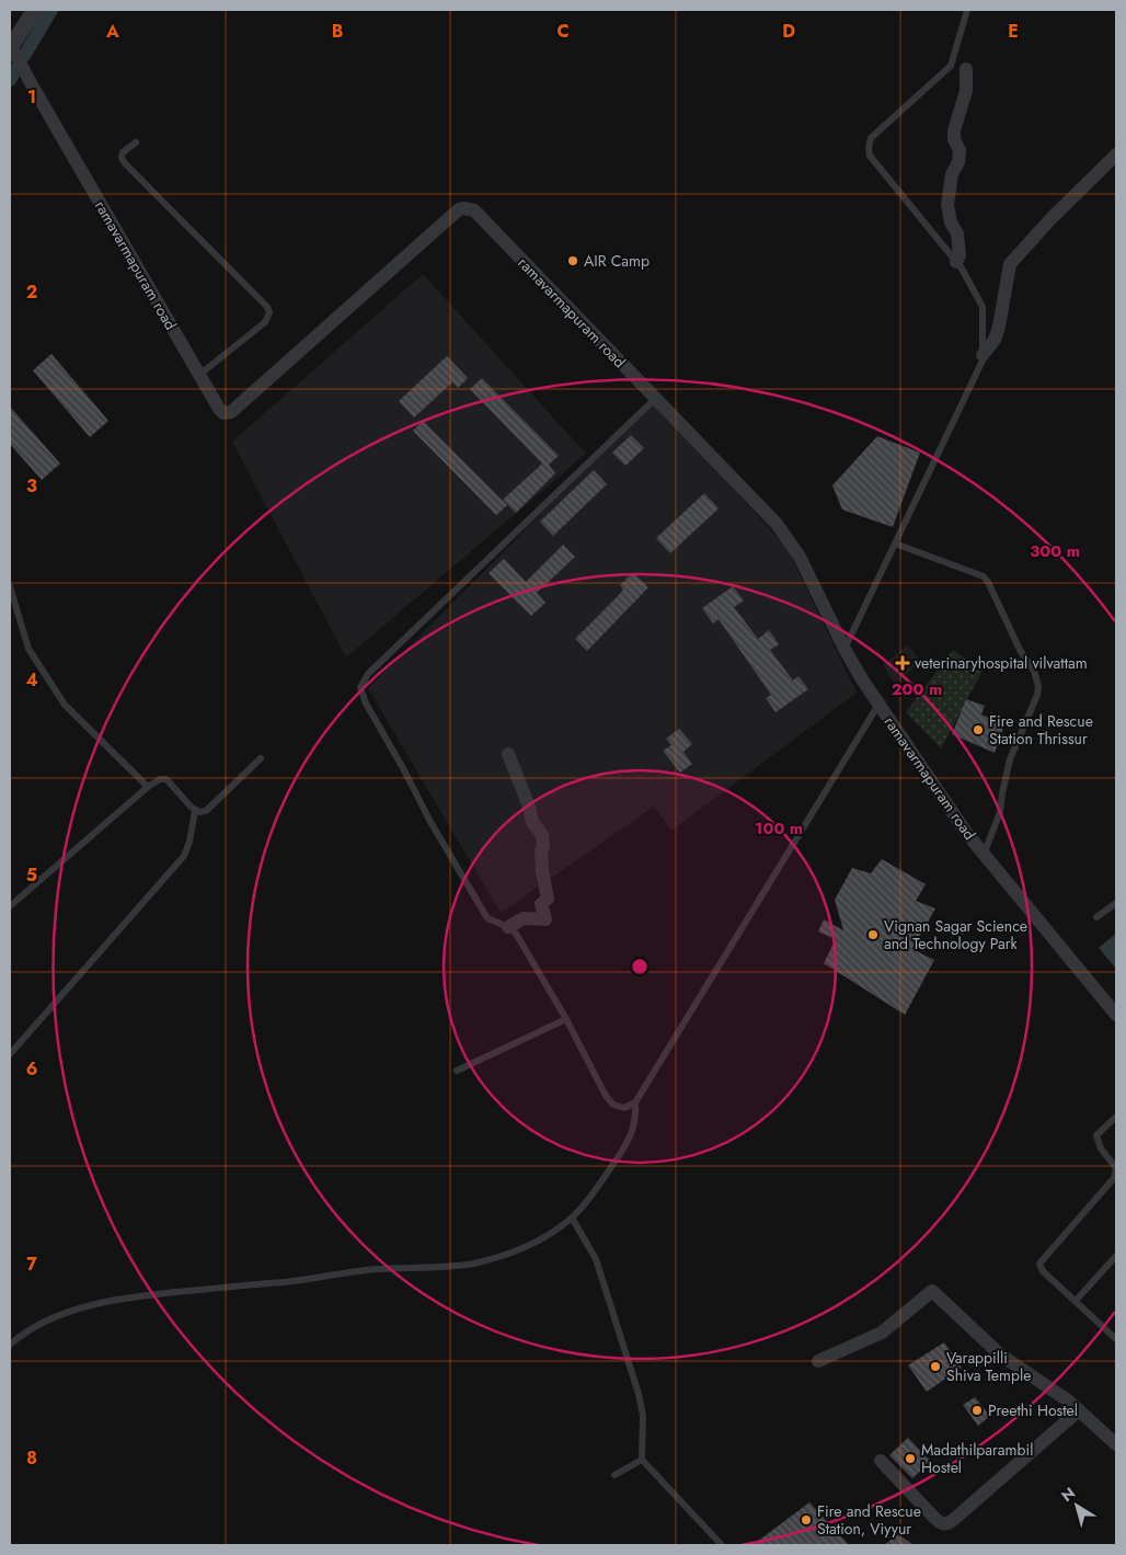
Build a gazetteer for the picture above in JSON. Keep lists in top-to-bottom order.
{
  "streets": {
    "street": ["ramavarmapuram road"]
  },
  "places": {
    "other": [
      "AIR Camp",
      "Fire and Rescue Station Thrissur",
      "Vignan Sagar Science and Technology Park",
      "Varappilli Shiva Temple",
      "Preethi Hostel",
      "Madathilparambil Hostel",
      "Fire and Rescue Station, Viyyur"
    ],
    "health": ["veterinaryhospital vilvattam"]
  },
  "north": "top left",
  "grid": {
    "columns": [
      "A",
      "B",
      "C",
      "D",
      "E"
    ],
    "rows": [
      "1",
      "2",
      "3",
      "4",
      "5",
      "6",
      "7",
      "8"
    ]
  },
  "rings": ["300 m", "200 m", "100 m"]
}
